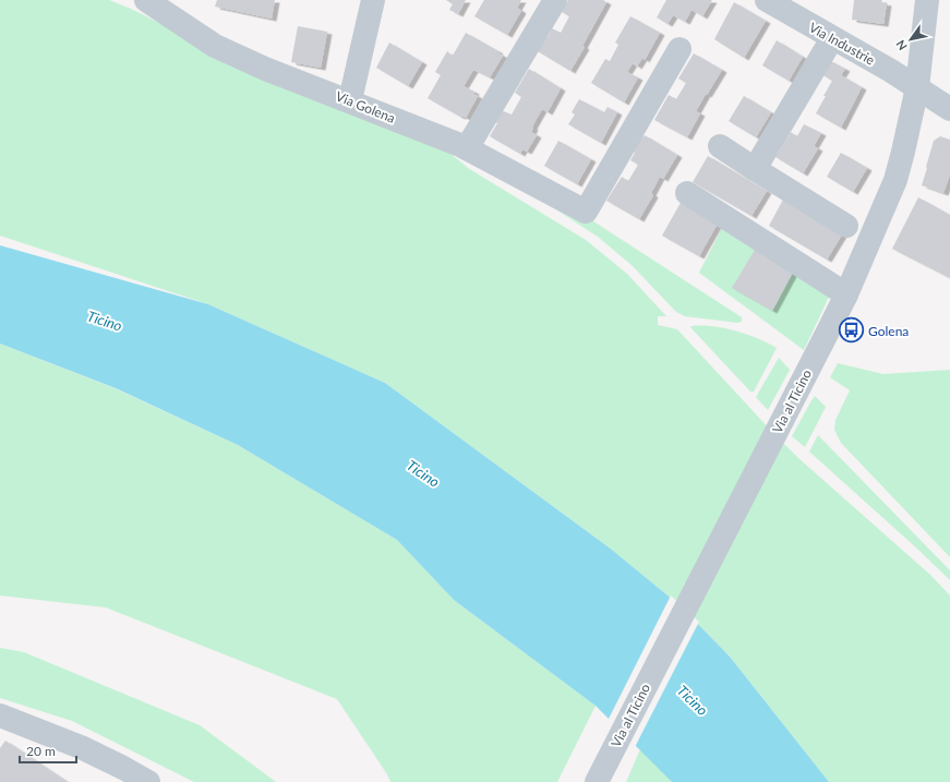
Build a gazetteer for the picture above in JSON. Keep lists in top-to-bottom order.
{
  "streets": {
    "street": ["Via Industrie", "Via Golena", "Via al Ticino"]
  },
  "crossings": [
    ["Via Industrie", "Via al Ticino"]
  ],
  "water": ["Ticino"],
  "places": {
    "bus stop": ["Golena"]
  },
  "scale_bar": "20 m",
  "north": "bottom left"
}
